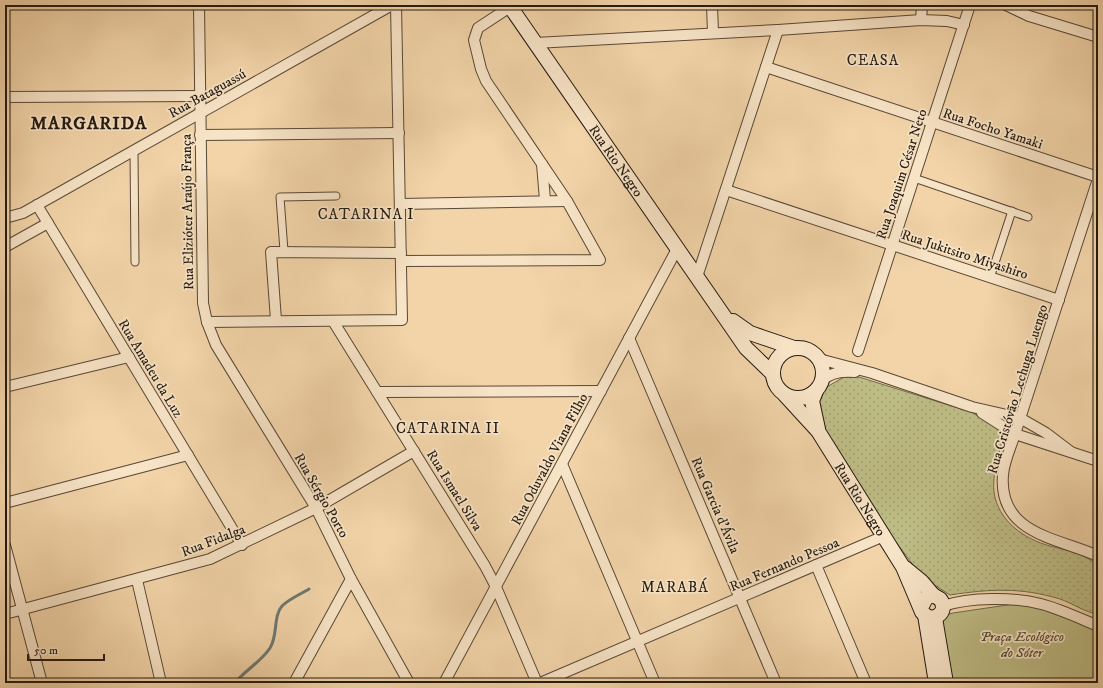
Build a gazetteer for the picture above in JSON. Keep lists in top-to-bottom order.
{
  "streets": {
    "main road": ["Rua Rio Negro"],
    "street": [
      "Rua Bataguassú",
      "Rua Focho Yamaki",
      "Rua Joaquim César Neto",
      "Rua Elizióter Araújo França",
      "Rua Jukitsiro Miyashiro",
      "Rua Amadeu da Luz",
      "Rua Cristóvão Lechuga Luengo",
      "Rua Oduvaldo Viana Filho",
      "Rua Ismael Silva",
      "Rua Sérgio Porto",
      "Rua Garcia d'Ávila",
      "Rua Fidalga",
      "Rua Fernando Pessoa"
    ]
  },
  "crossings": [
    ["Rua Bataguassú", "Rua Elizióter Araújo França"],
    ["Rua Bataguassú", "Rua Amadeu da Luz"],
    ["Rua Focho Yamaki", "Rua Joaquim César Neto"],
    ["Rua Focho Yamaki", "Rua Cristóvão Lechuga Luengo"],
    ["Rua Rio Negro", "Rua Oduvaldo Viana Filho"],
    ["Rua Rio Negro", "Rua Fernando Pessoa"],
    ["Rua Joaquim César Neto", "Rua Jukitsiro Miyashiro"],
    ["Rua Elizióter Araújo França", "Rua Sérgio Porto"],
    ["Rua Jukitsiro Miyashiro", "Rua Cristóvão Lechuga Luengo"],
    ["Rua Amadeu da Luz", "Rua Fidalga"],
    ["Rua Oduvaldo Viana Filho", "Rua Ismael Silva"],
    ["Rua Oduvaldo Viana Filho", "Rua Garcia d'Ávila"],
    ["Rua Ismael Silva", "Rua Fidalga"],
    ["Rua Ismael Silva", "Rua Fernando Pessoa"],
    ["Rua Sérgio Porto", "Rua Fidalga"],
    ["Rua Garcia d'Ávila", "Rua Fernando Pessoa"]
  ],
  "districts": [
    "CEASA",
    "MARGARIDA",
    "CATARINA I",
    "CATARINA II",
    "MARABÁ"
  ],
  "parks": ["Praça Ecológico do Sóter"],
  "scale_bar": "50 m"
}
